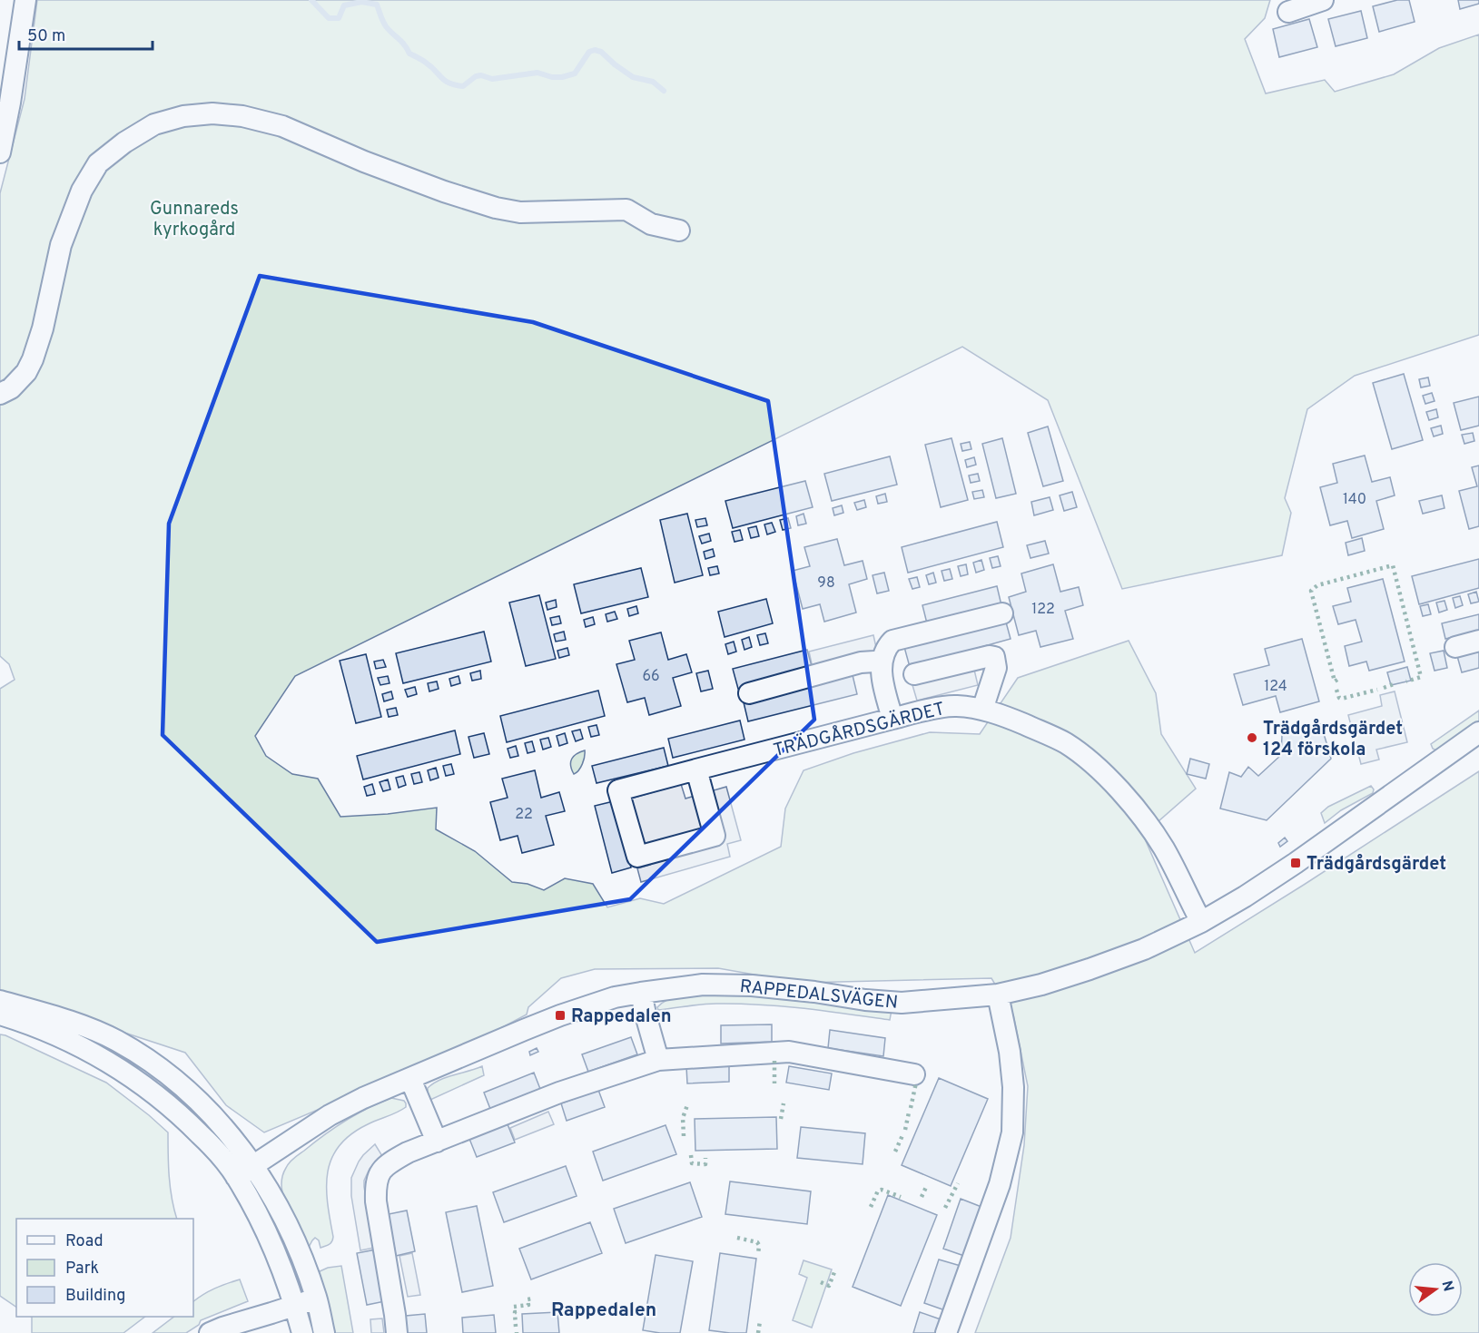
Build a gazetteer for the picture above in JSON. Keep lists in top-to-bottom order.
{
  "streets": {
    "street": ["TRÄDGÅRDSGÄRDET", "RAPPEDALSVÄGEN"]
  },
  "crossings": [
    ["TRÄDGÅRDSGÄRDET", "RAPPEDALSVÄGEN"]
  ],
  "districts": ["Rappedalen"],
  "parks": ["Gunnareds kyrkogård"],
  "places": {
    "other": ["Trädgårdsgärdet 124 förskola"],
    "transit": ["Trädgårdsgärdet", "Rappedalen"]
  },
  "house_numbers": [
    "140",
    "98",
    "122",
    "66",
    "124",
    "22"
  ],
  "legend": ["Road", "Park", "Building"],
  "scale_bar": "50 m",
  "north": "right"
}
